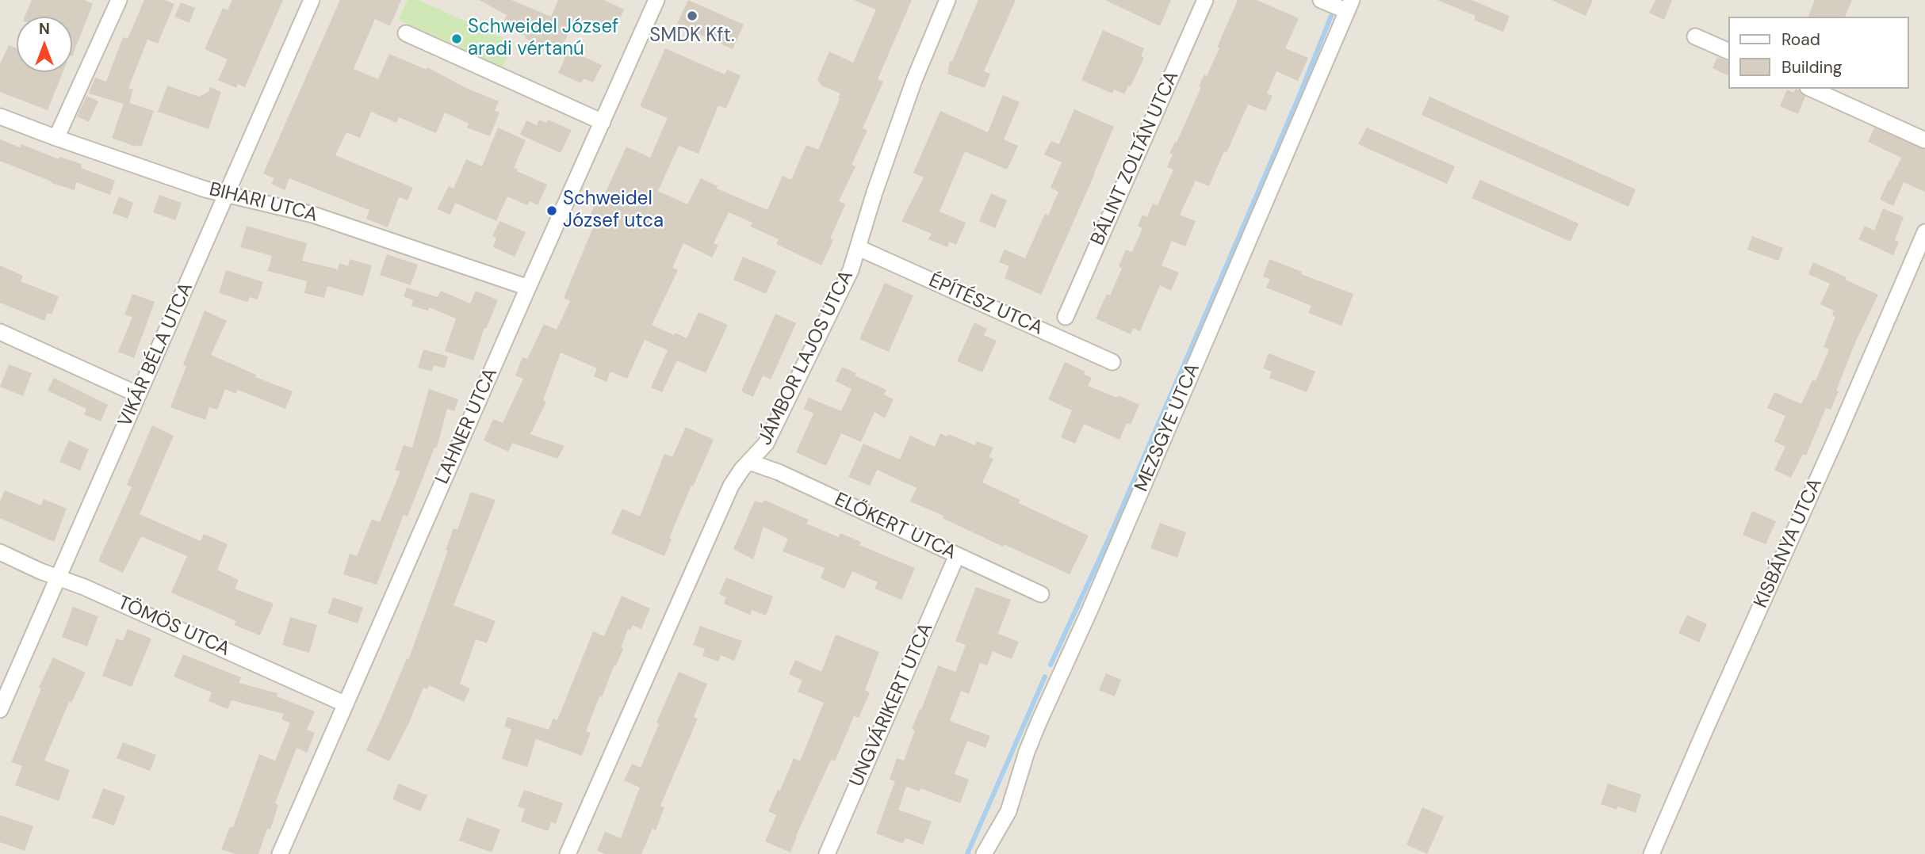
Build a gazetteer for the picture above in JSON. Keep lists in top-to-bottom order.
{
  "streets": {
    "street": [
      "BÁLINT ZOLTÁN UTCA",
      "BIHARI UTCA",
      "ÉPÍTÉSZ UTCA",
      "VIKÁR BÉLA UTCA",
      "JÁMBOR LAJOS UTCA",
      "LAHNER UTCA",
      "MEZSGYE UTCA",
      "ELŐKERT UTCA",
      "KISBÁNYA UTCA",
      "TÖMÖS UTCA",
      "UNGVÁRIKERT UTCA"
    ]
  },
  "crossings": [
    ["BIHARI UTCA", "VIKÁR BÉLA UTCA"],
    ["BIHARI UTCA", "LAHNER UTCA"],
    ["ÉPÍTÉSZ UTCA", "JÁMBOR LAJOS UTCA"],
    ["VIKÁR BÉLA UTCA", "TÖMÖS UTCA"],
    ["JÁMBOR LAJOS UTCA", "ELŐKERT UTCA"],
    ["LAHNER UTCA", "TÖMÖS UTCA"],
    ["ELŐKERT UTCA", "UNGVÁRIKERT UTCA"]
  ],
  "places": ["SMDK Kft.", "Schweidel József aradi vértanú", "Schweidel József utca"],
  "legend": ["Road", "Building"],
  "north": "top"
}
